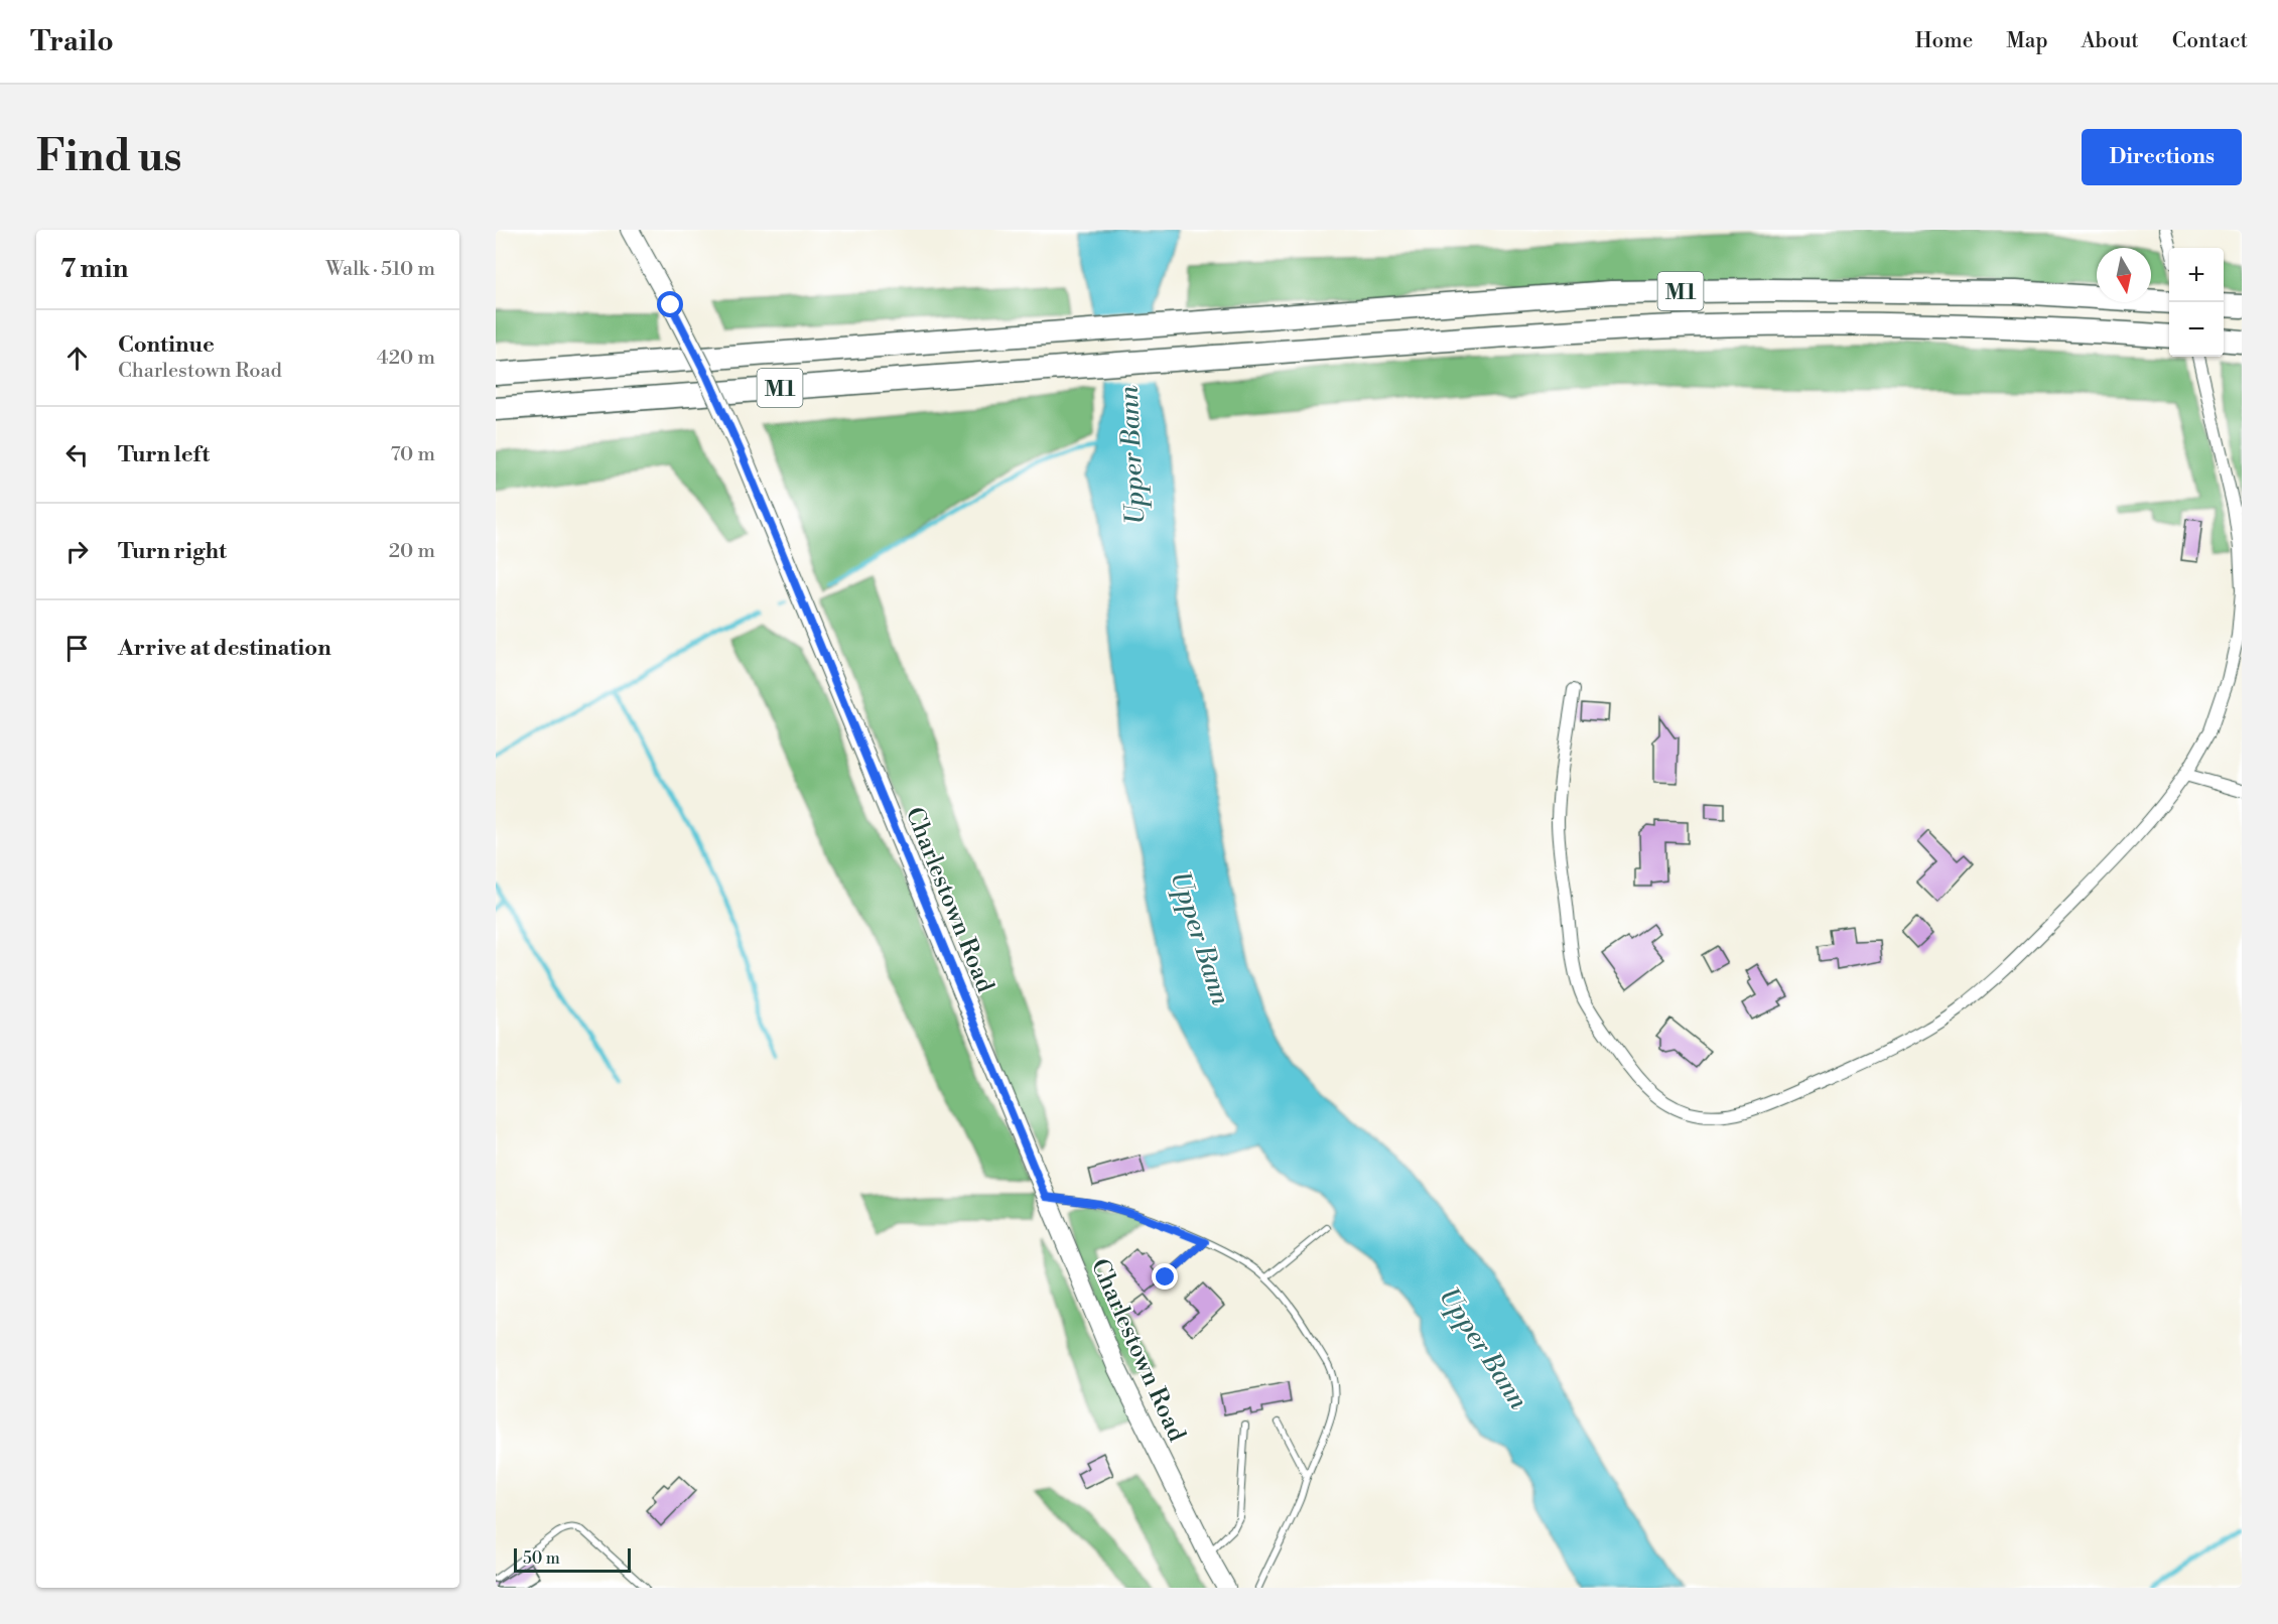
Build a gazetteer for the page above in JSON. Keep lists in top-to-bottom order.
{
  "streets": {
    "highway": ["M1"],
    "main road": ["Charlestown Road"]
  },
  "water": ["Upper Bann"],
  "scale_bar": "50 m",
  "north": "bottom",
  "page": {
    "header": "Trailo",
    "nav": [
      "Home",
      "Map",
      "About",
      "Contact"
    ],
    "buttons": "Directions",
    "title": "Find us",
    "heading": ["7 min", "Walk · 510 m"],
    "map_buttons": ["+", "−"],
    "list": [
      ["Continue", "Charlestown Road", "420 m"],
      ["Turn left", "70 m"],
      ["Turn right", "20 m"],
      "Arrive at destination"
    ],
    "scale": "50 m"
  }
}
